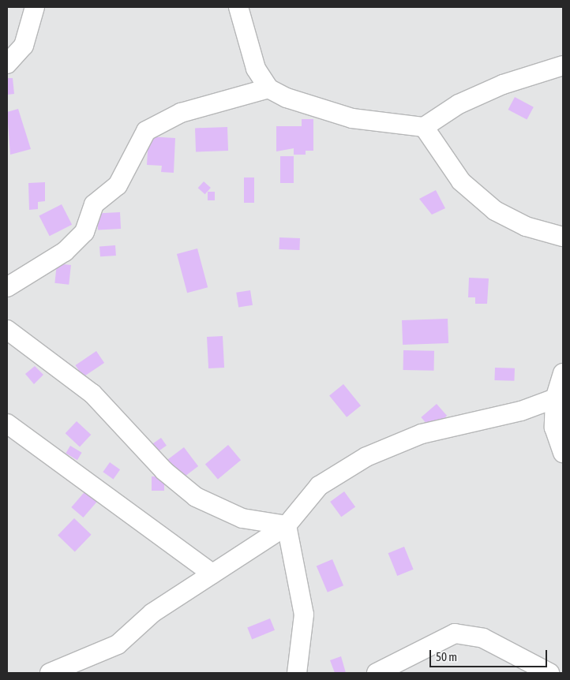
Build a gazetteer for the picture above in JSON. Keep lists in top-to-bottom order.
{
  "scale_bar": "50 m"
}
